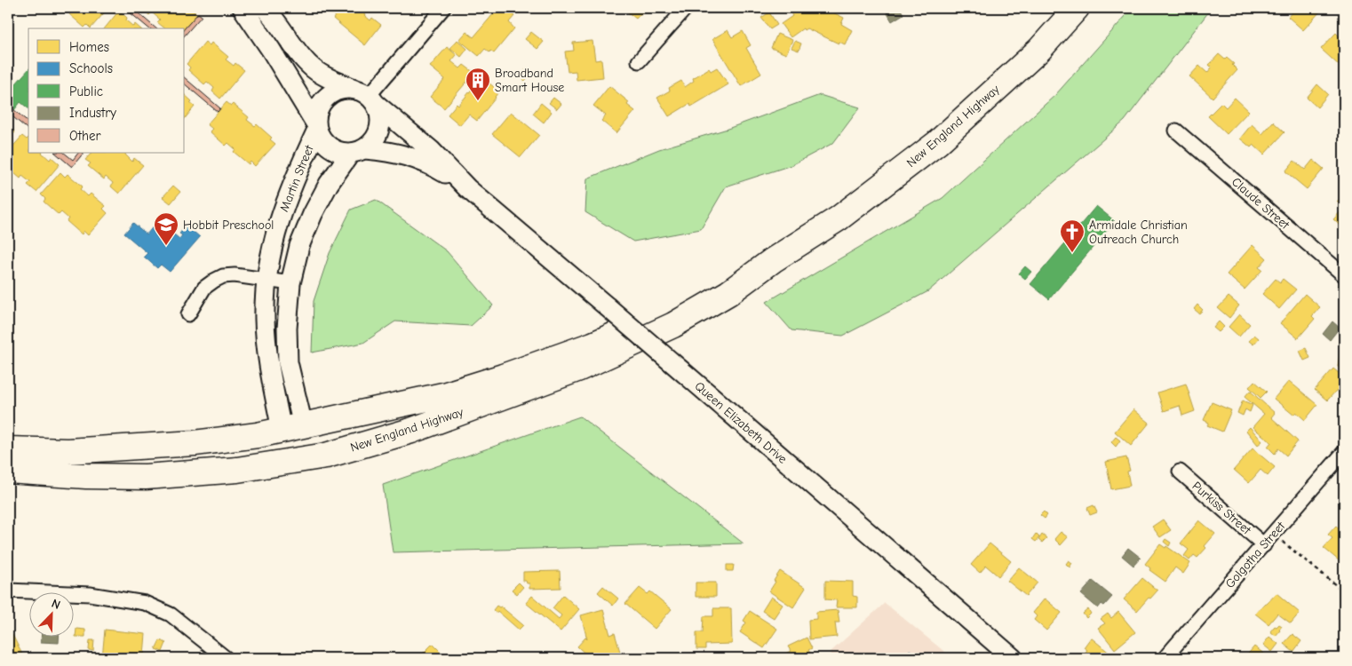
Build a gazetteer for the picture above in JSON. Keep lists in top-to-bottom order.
{
  "streets": {
    "highway": ["New England Highway"],
    "main road": ["Martin Street", "Queen Elizabeth Drive"],
    "street": ["Claude Street", "Purkiss Street", "Golgotha Street"]
  },
  "crossings": [
    ["New England Highway", "Martin Street"],
    ["Martin Street", "Queen Elizabeth Drive"],
    ["Purkiss Street", "Golgotha Street"]
  ],
  "places": {
    "building": ["Broadband Smart House"],
    "school or university": ["Hobbit Preschool"],
    "church": ["Armidale Christian Outreach Church"]
  },
  "legend": [
    "Homes",
    "Schools",
    "Public",
    "Industry",
    "Other"
  ],
  "north": "top right"
}
